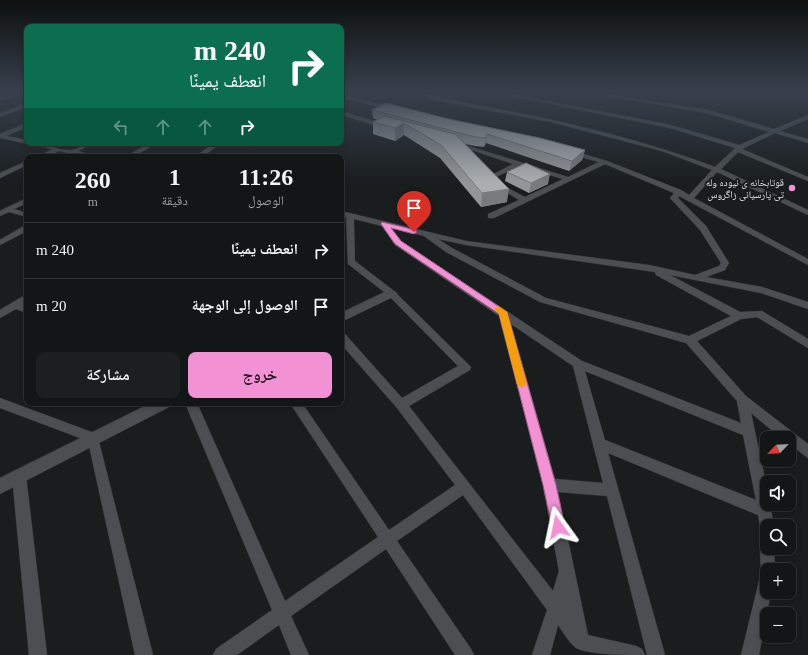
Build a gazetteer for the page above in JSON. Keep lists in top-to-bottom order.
{
  "places": ["قوتابخانه ی نیوده وله تی پارسیانی زاگروس"],
  "north": "bottom left",
  "page": {
    "turn": ["240 m", "انعطف يمينًا"],
    "eta": [
      "11:26",
      "الوصول",
      "1",
      "دقيقة",
      "260",
      "m"
    ],
    "list": [
      {
        "name": "انعطف يمينًا",
        "value": "240 m"
      },
      {
        "name": "الوصول إلى الوجهة",
        "value": "20 m"
      }
    ],
    "buttons": ["خروج", "مشاركة"],
    "map_buttons": ["+", "−"]
  }
}
